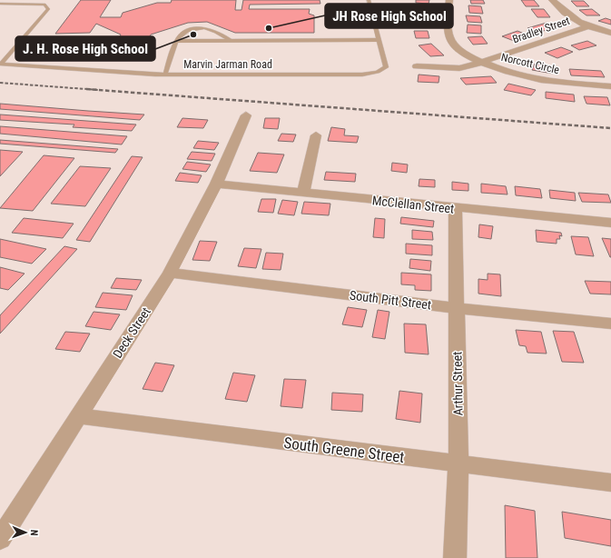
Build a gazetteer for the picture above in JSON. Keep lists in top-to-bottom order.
{
  "streets": {
    "street": [
      "Bradley Street",
      "Norcott Circle",
      "McClellan Street",
      "South Pitt Street",
      "Deck Street",
      "Arthur Street",
      "South Greene Street"
    ],
    "lane": ["Marvin Jarman Road"]
  },
  "crossings": [
    ["Bradley Street", "Norcott Circle"],
    ["McClellan Street", "Deck Street"],
    ["McClellan Street", "Arthur Street"],
    ["South Pitt Street", "Deck Street"],
    ["South Pitt Street", "Arthur Street"],
    ["Deck Street", "South Greene Street"],
    ["Arthur Street", "South Greene Street"]
  ],
  "places": ["JH Rose High School", "J. H. Rose High School"],
  "north": "right"
}
